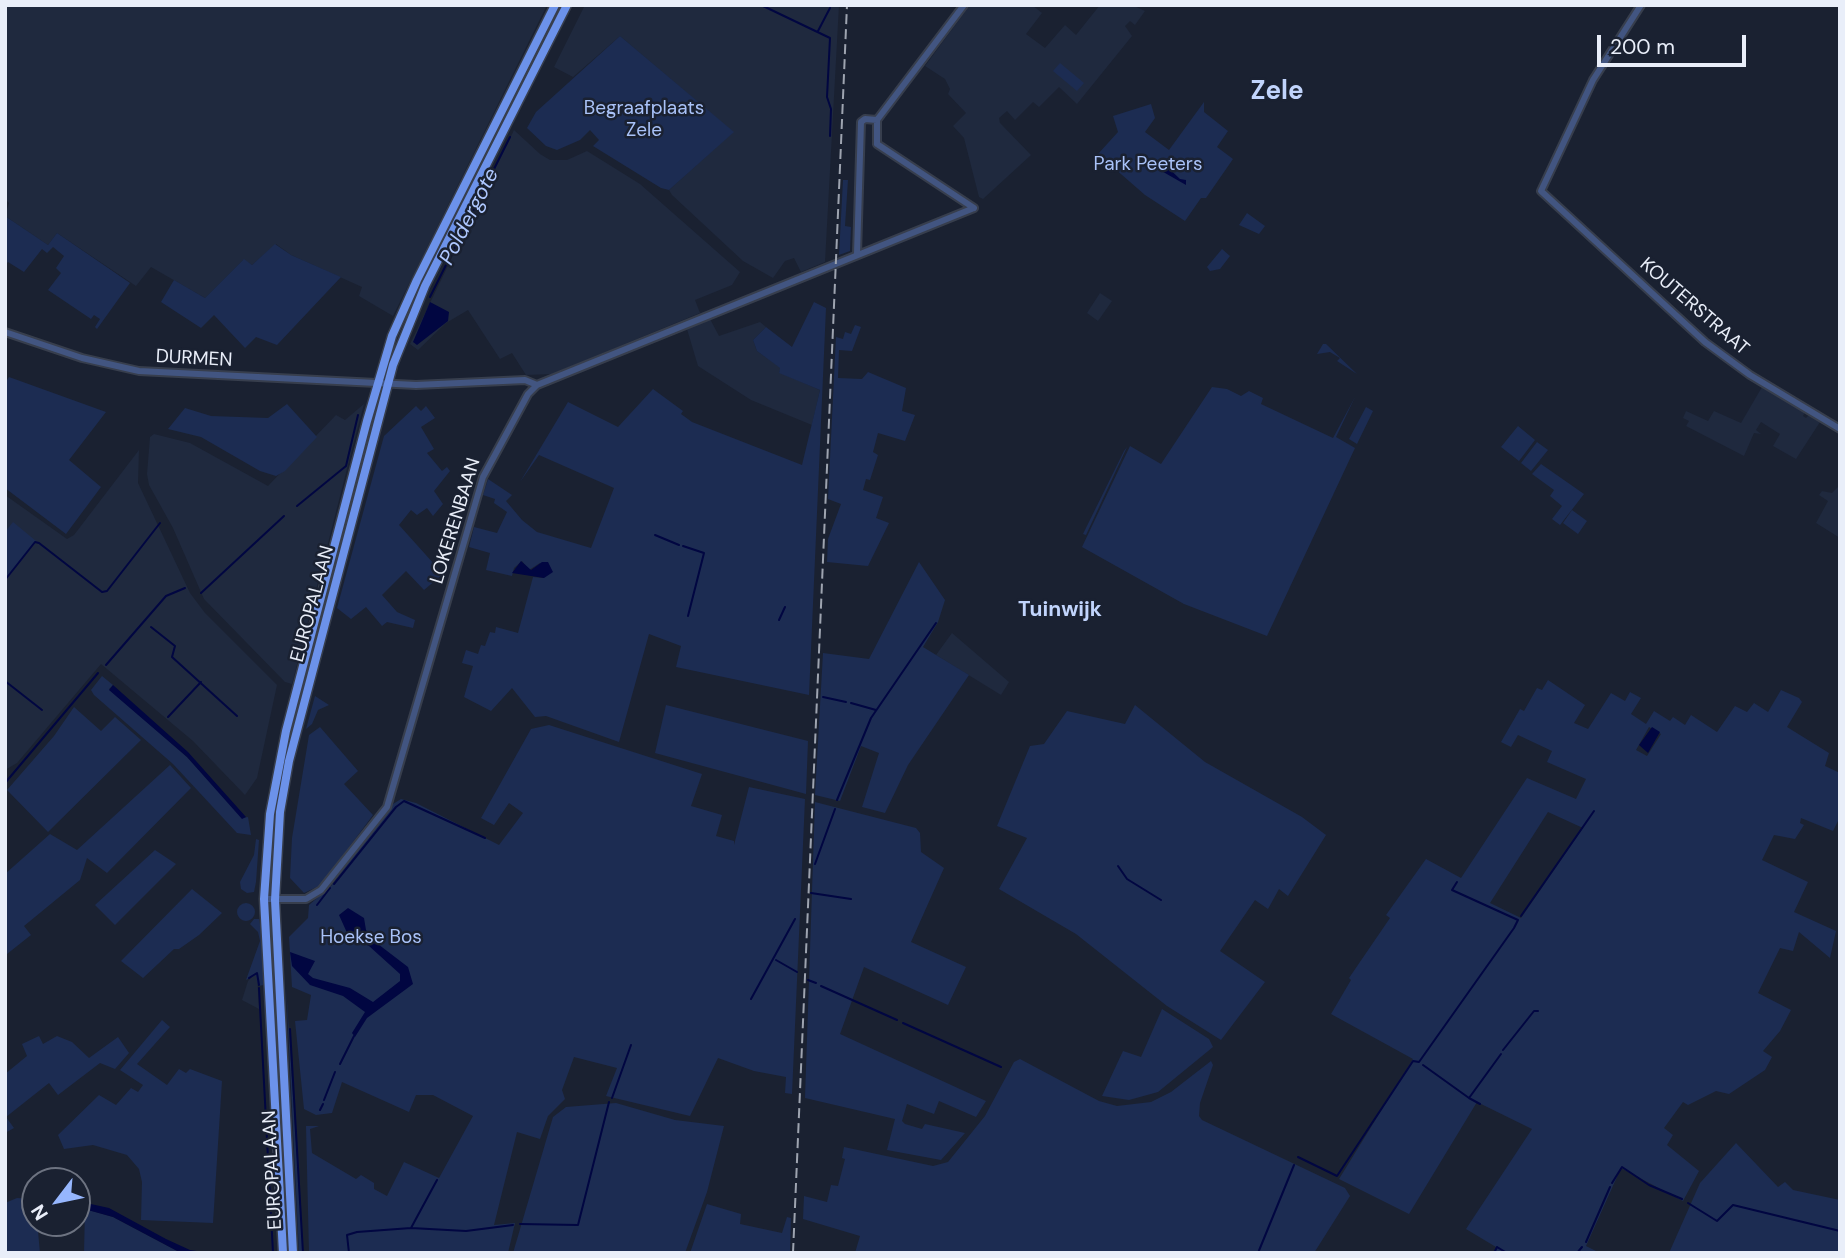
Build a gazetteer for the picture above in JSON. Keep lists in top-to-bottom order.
{
  "streets": {
    "highway": ["EUROPALAAN"],
    "street": ["KOUTERSTRAAT", "DURMEN", "LOKERENBAAN"]
  },
  "crossings": [
    ["DURMEN", "LOKERENBAAN"],
    ["DURMEN", "EUROPALAAN"],
    ["LOKERENBAAN", "EUROPALAAN"]
  ],
  "districts": ["Zele", "Tuinwijk"],
  "water": ["Poldergote"],
  "parks": ["Begraafplaats Zele", "Park Peeters", "Hoekse Bos"],
  "scale_bar": "200 m",
  "north": "bottom left"
}
